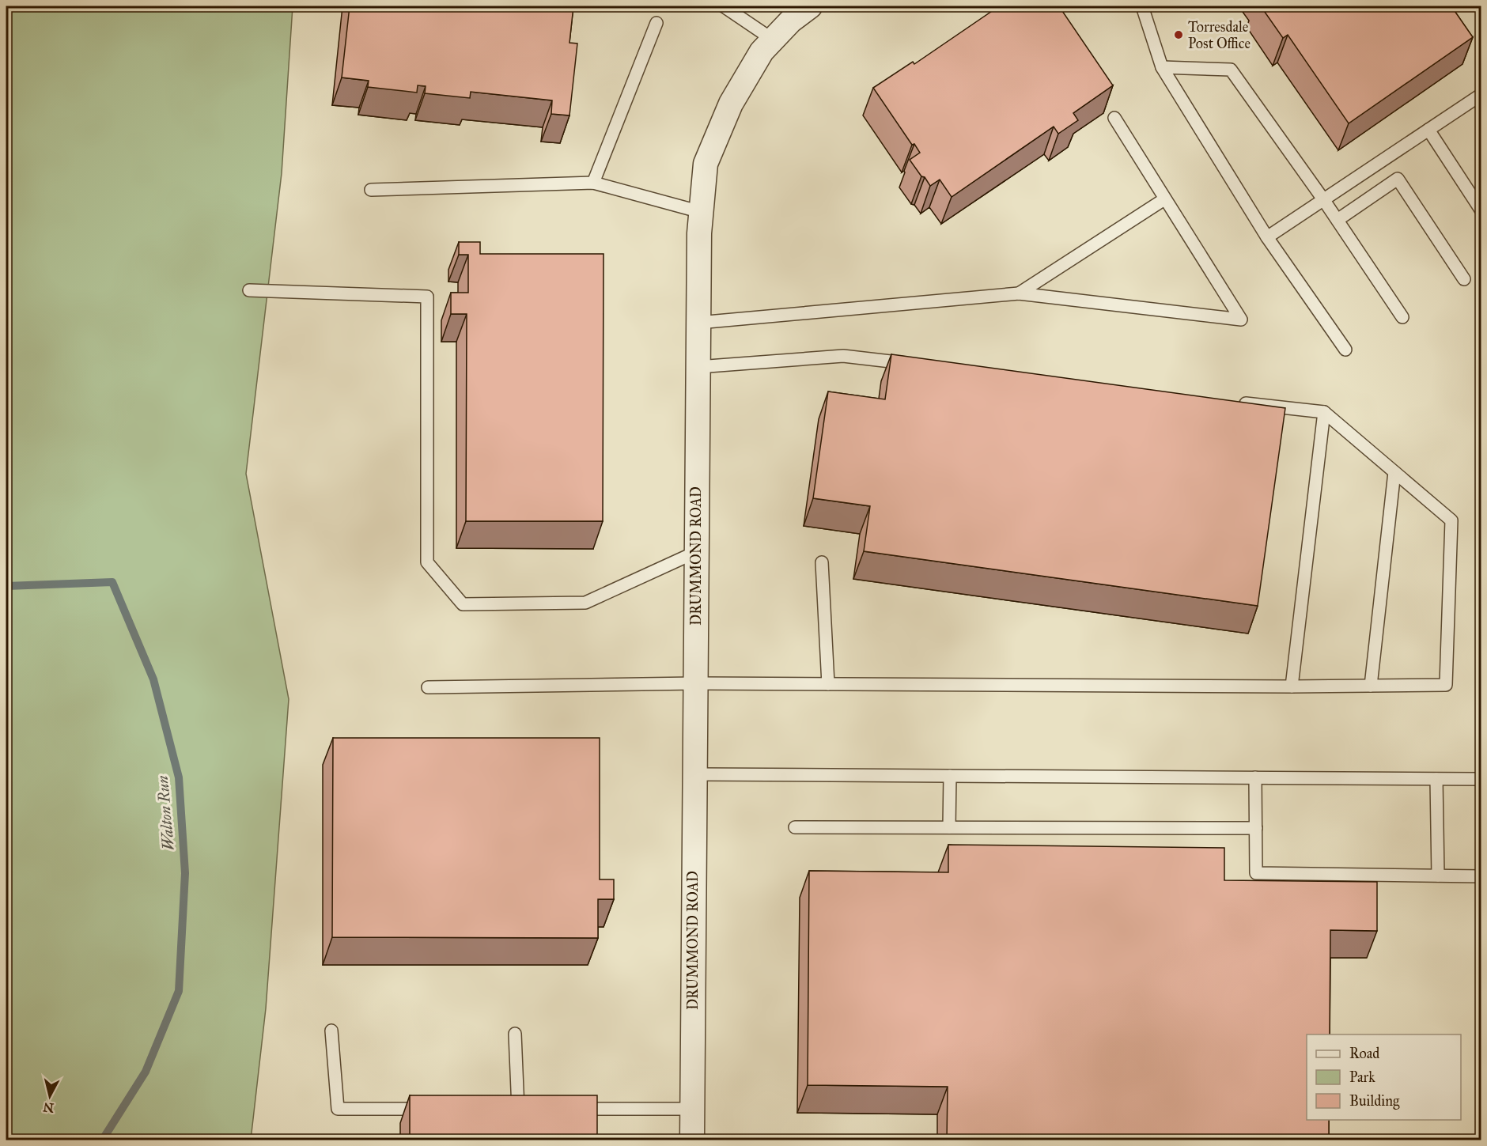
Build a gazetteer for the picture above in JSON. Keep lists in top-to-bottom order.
{
  "streets": {
    "street": ["DRUMMOND ROAD"]
  },
  "water": ["Walton Run"],
  "places": ["Torresdale Post Office"],
  "legend": ["Road", "Park", "Building"],
  "north": "bottom"
}
